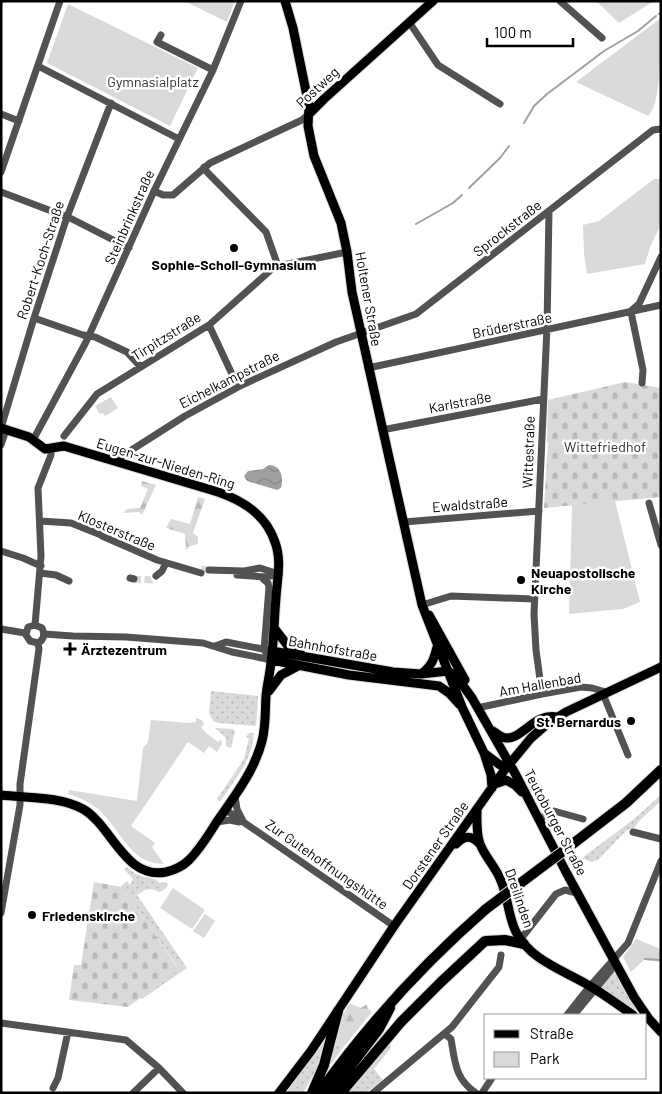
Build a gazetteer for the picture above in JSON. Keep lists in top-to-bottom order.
{
  "streets": {
    "main road": [
      "Postweg",
      "Holtener Straße",
      "Eugen-zur-Nieden-Ring",
      "Bahnhofstraße",
      "Teutoburger Straße",
      "Dorstener Straße",
      "Dreilinden"
    ],
    "street": [
      "Steinbrinkstraße",
      "Sprockstraße",
      "Robert-Koch-Straße",
      "Brüderstraße",
      "Tirpitzstraße",
      "Eichelkampstraße",
      "Karlstraße",
      "Wittestraße",
      "Ewaldstraße",
      "Klosterstraße",
      "Am Hallenbad",
      "Zur Gutehoffnungshütte"
    ]
  },
  "crossings": [
    ["Postweg", "Steinbrinkstraße"],
    ["Postweg", "Holtener Straße"],
    ["Steinbrinkstraße", "Eugen-zur-Nieden-Ring"],
    ["Sprockstraße", "Holtener Straße"],
    ["Sprockstraße", "Eichelkampstraße"],
    ["Sprockstraße", "Wittestraße"],
    ["Robert-Koch-Straße", "Eugen-zur-Nieden-Ring"],
    ["Holtener Straße", "Brüderstraße"],
    ["Holtener Straße", "Tirpitzstraße"],
    ["Holtener Straße", "Eichelkampstraße"],
    ["Holtener Straße", "Karlstraße"],
    ["Holtener Straße", "Ewaldstraße"],
    ["Holtener Straße", "Bahnhofstraße"],
    ["Holtener Straße", "Am Hallenbad"],
    ["Holtener Straße", "Teutoburger Straße"],
    ["Holtener Straße", "Dorstener Straße"],
    ["Brüderstraße", "Wittestraße"],
    ["Eichelkampstraße", "Eugen-zur-Nieden-Ring"],
    ["Karlstraße", "Wittestraße"],
    ["Wittestraße", "Ewaldstraße"],
    ["Wittestraße", "Am Hallenbad"],
    ["Eugen-zur-Nieden-Ring", "Klosterstraße"],
    ["Eugen-zur-Nieden-Ring", "Bahnhofstraße"],
    ["Eugen-zur-Nieden-Ring", "Zur Gutehoffnungshütte"],
    ["Am Hallenbad", "Dorstener Straße"],
    ["Teutoburger Straße", "Dorstener Straße"],
    ["Teutoburger Straße", "Dreilinden"],
    ["Dorstener Straße", "Zur Gutehoffnungshütte"],
    ["Dorstener Straße", "Dreilinden"]
  ],
  "parks": ["Gymnasialplatz", "Wittefriedhof"],
  "places": {
    "other": [
      "Sophie-Scholl-Gymnasium",
      "Neuapostolische Kirche",
      "St. Bernardus",
      "Friedenskirche"
    ],
    "health": ["Ärztezentrum"]
  },
  "legend": ["Straße", "Park"],
  "scale_bar": "100 m"
}
